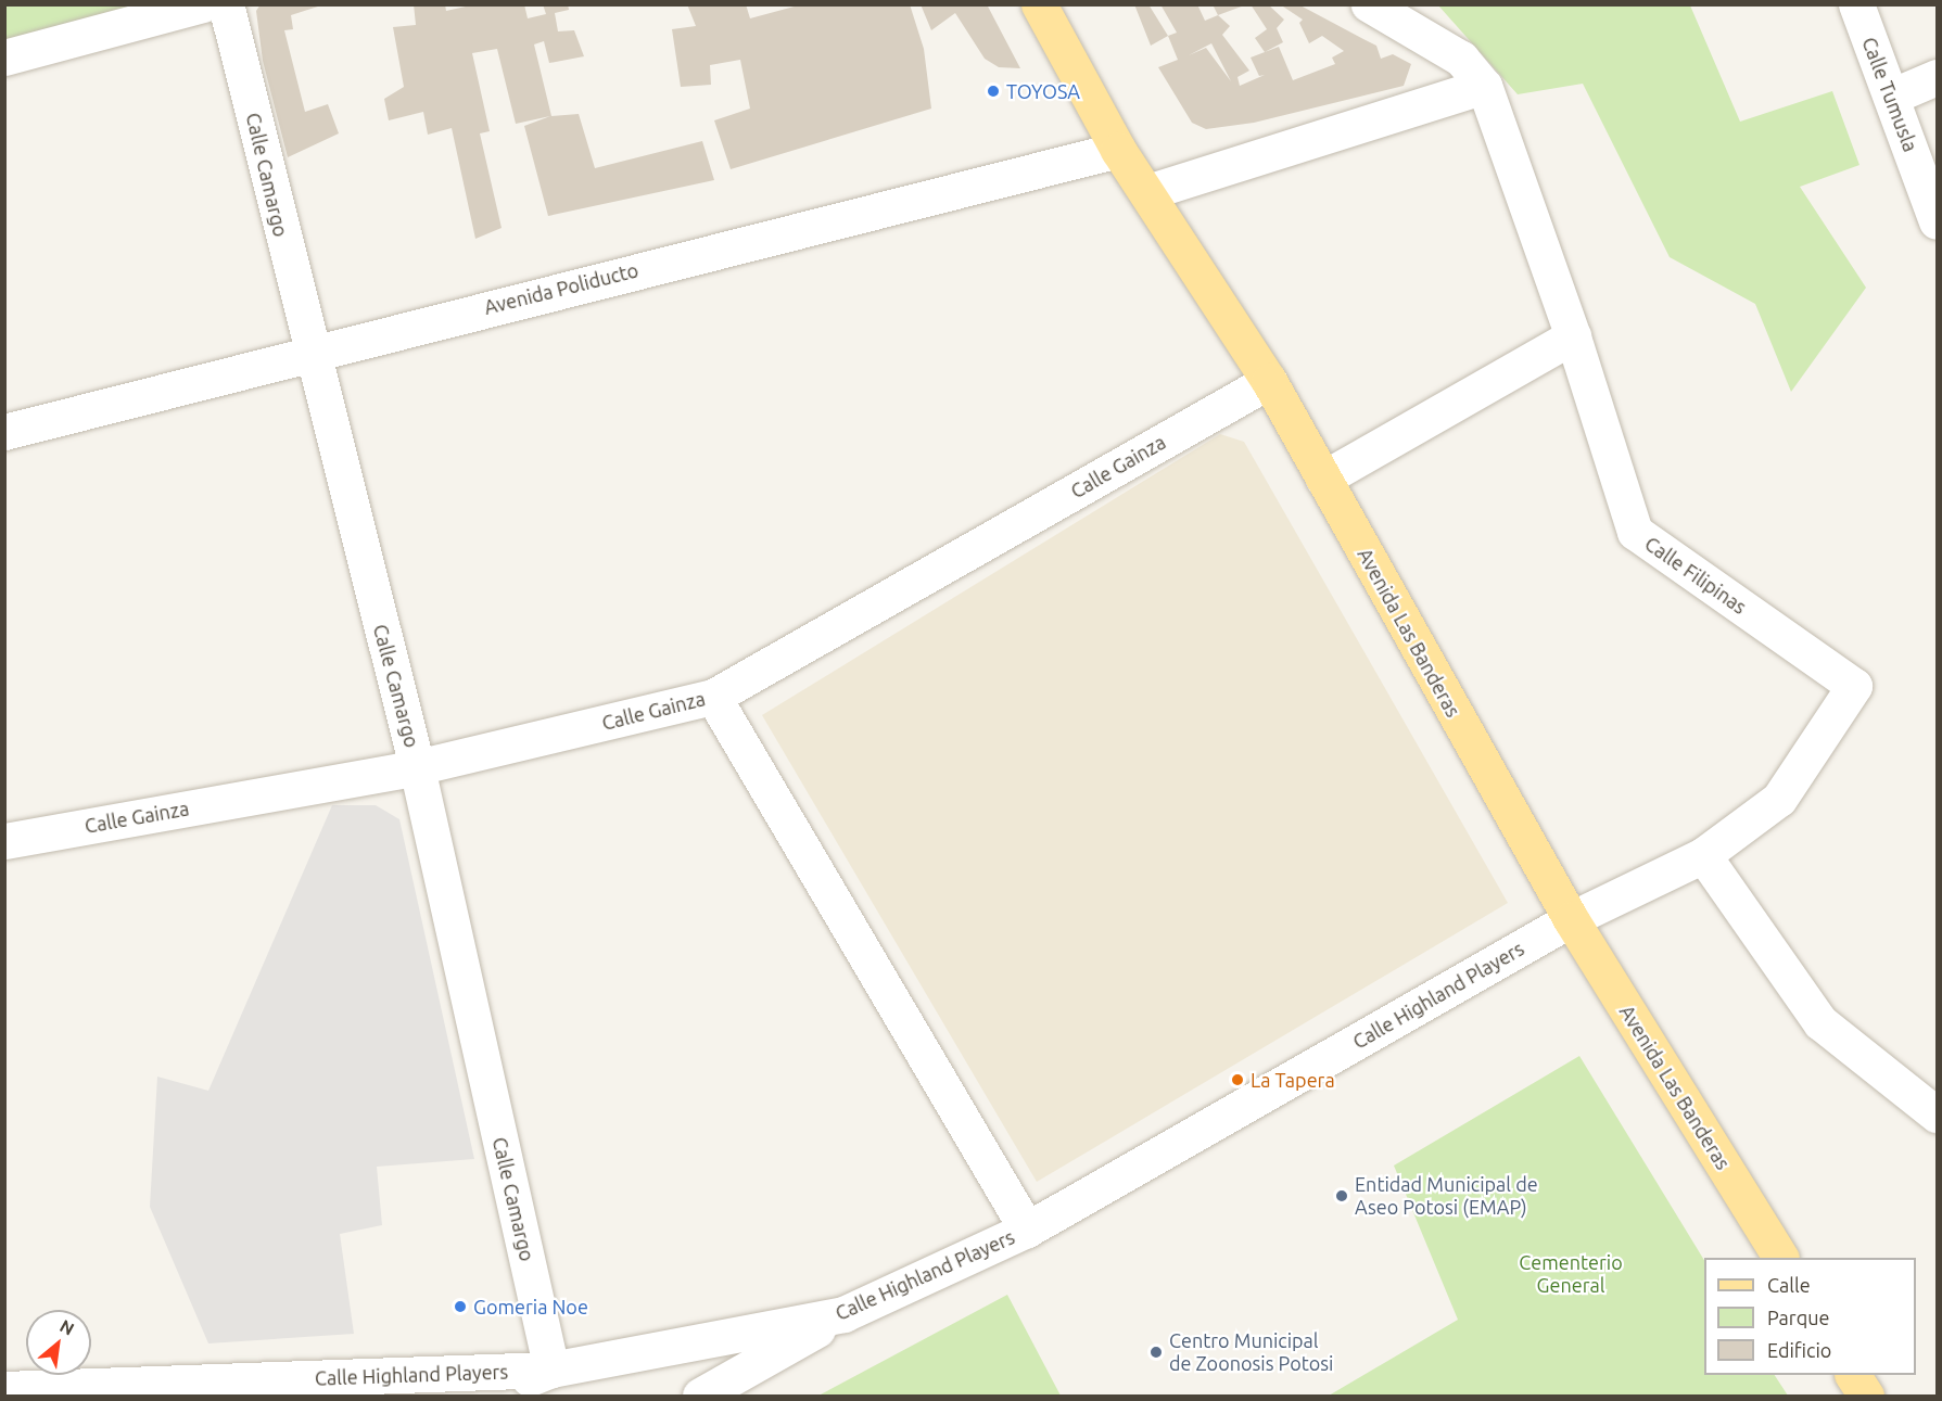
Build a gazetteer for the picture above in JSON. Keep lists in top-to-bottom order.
{
  "streets": {
    "main road": ["Avenida Las Banderas"],
    "street": [
      "Calle Tumusla",
      "Calle Camargo",
      "Avenida Poliducto",
      "Calle Gainza",
      "Calle Filipinas",
      "Calle Highland Players"
    ]
  },
  "crossings": [
    ["Calle Camargo", "Avenida Poliducto"],
    ["Calle Camargo", "Calle Gainza"],
    ["Calle Camargo", "Calle Highland Players"],
    ["Avenida Poliducto", "Avenida Las Banderas"],
    ["Calle Gainza", "Avenida Las Banderas"],
    ["Calle Filipinas", "Avenida Las Banderas"],
    ["Calle Filipinas", "Calle Highland Players"],
    ["Avenida Las Banderas", "Calle Highland Players"]
  ],
  "parks": ["Cementerio General"],
  "places": [
    "TOYOSA",
    "La Tapera",
    "Entidad Municipal de Aseo Potosi (EMAP)",
    "Gomeria Noe",
    "Centro Municipal de Zoonosis Potosi"
  ],
  "legend": ["Calle", "Parque", "Edificio"],
  "north": "top right"
}
